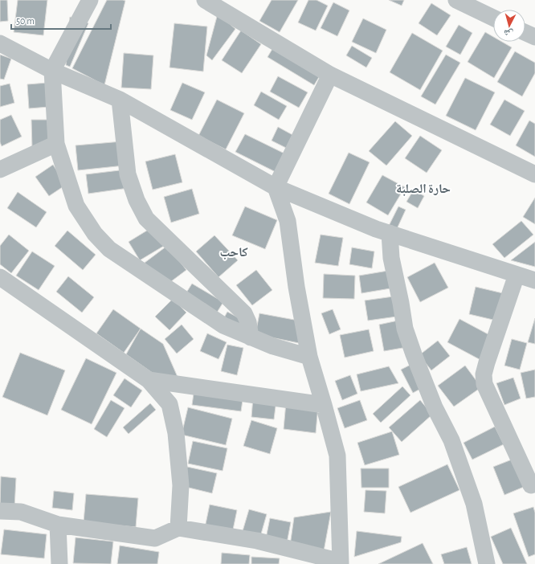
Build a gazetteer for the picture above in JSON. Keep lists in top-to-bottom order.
{
  "districts": ["حارة الصلبة", "كاحب"],
  "scale_bar": "50 m",
  "north": "bottom"
}
